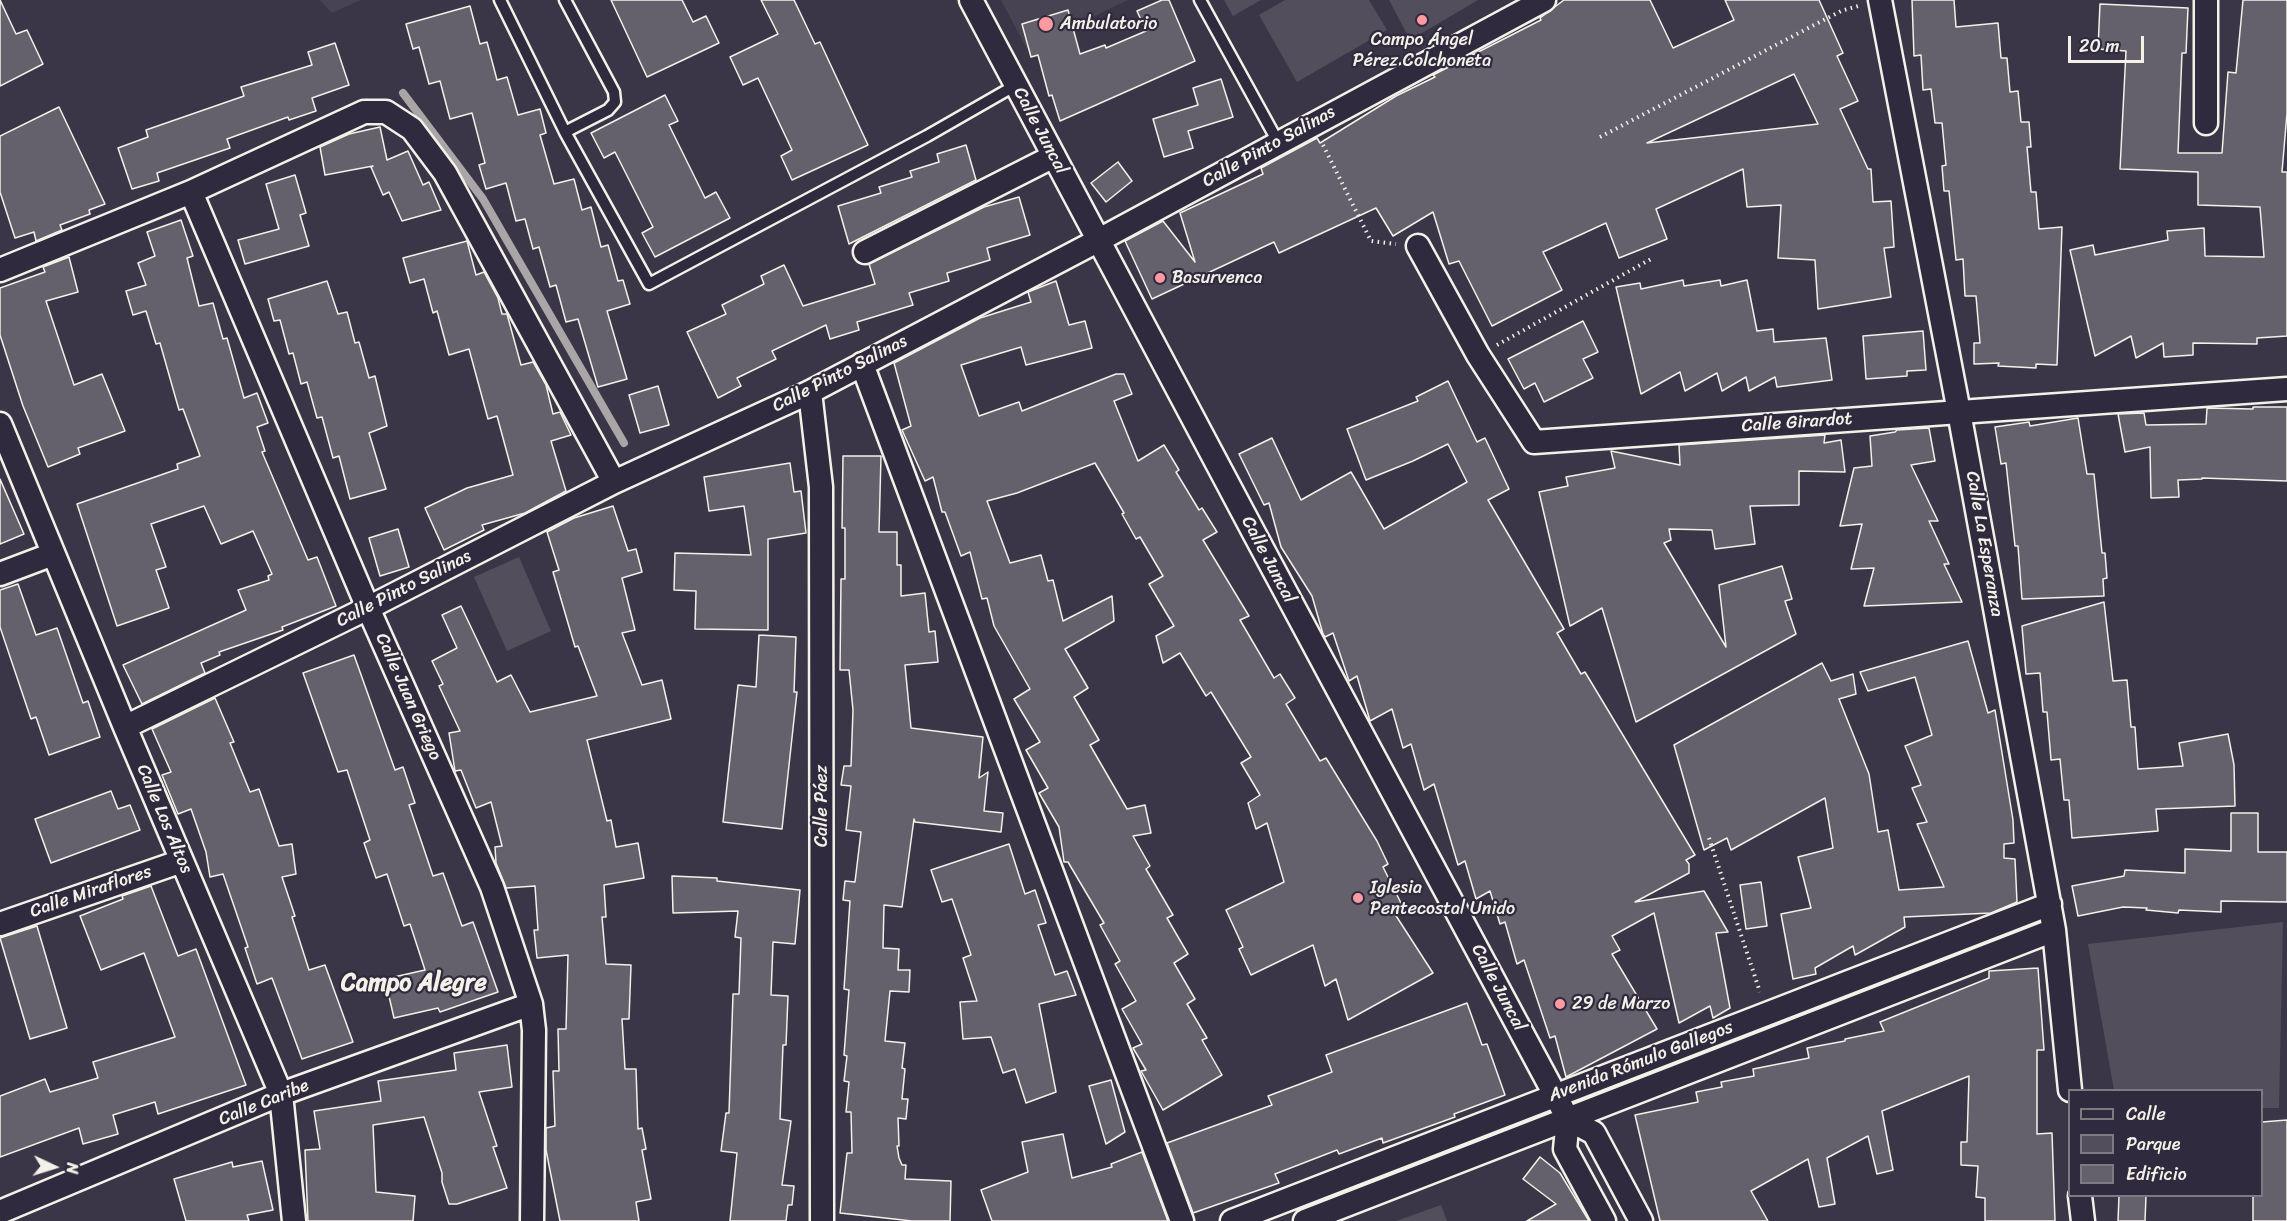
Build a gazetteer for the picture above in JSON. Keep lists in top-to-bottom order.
{
  "streets": {
    "street": [
      "Calle Juncal",
      "Calle Pinto Salinas",
      "Calle Girardot",
      "Calle La Esperanza",
      "Calle Juan Griego",
      "Calle Páez",
      "Calle Los Altos",
      "Calle Miraflores",
      "Avenida Rómulo Gallegos",
      "Calle Caribe"
    ]
  },
  "crossings": [
    ["Calle Juncal", "Calle Pinto Salinas"],
    ["Calle Juncal", "Avenida Rómulo Gallegos"],
    ["Calle Pinto Salinas", "Calle Juan Griego"],
    ["Calle Pinto Salinas", "Calle Páez"],
    ["Calle Pinto Salinas", "Calle Los Altos"],
    ["Calle Girardot", "Calle La Esperanza"],
    ["Calle La Esperanza", "Avenida Rómulo Gallegos"],
    ["Calle Juan Griego", "Calle Caribe"],
    ["Calle Los Altos", "Calle Miraflores"],
    ["Calle Los Altos", "Calle Caribe"]
  ],
  "districts": ["Campo Alegre"],
  "places": [
    "Campo Ángel Pérez Colchoneta",
    "Ambulatorio",
    "Basurvenca",
    "Iglesia Pentecostal Unido",
    "29 de Marzo"
  ],
  "legend": ["Calle", "Parque", "Edificio"],
  "scale_bar": "20 m",
  "north": "right"
}
